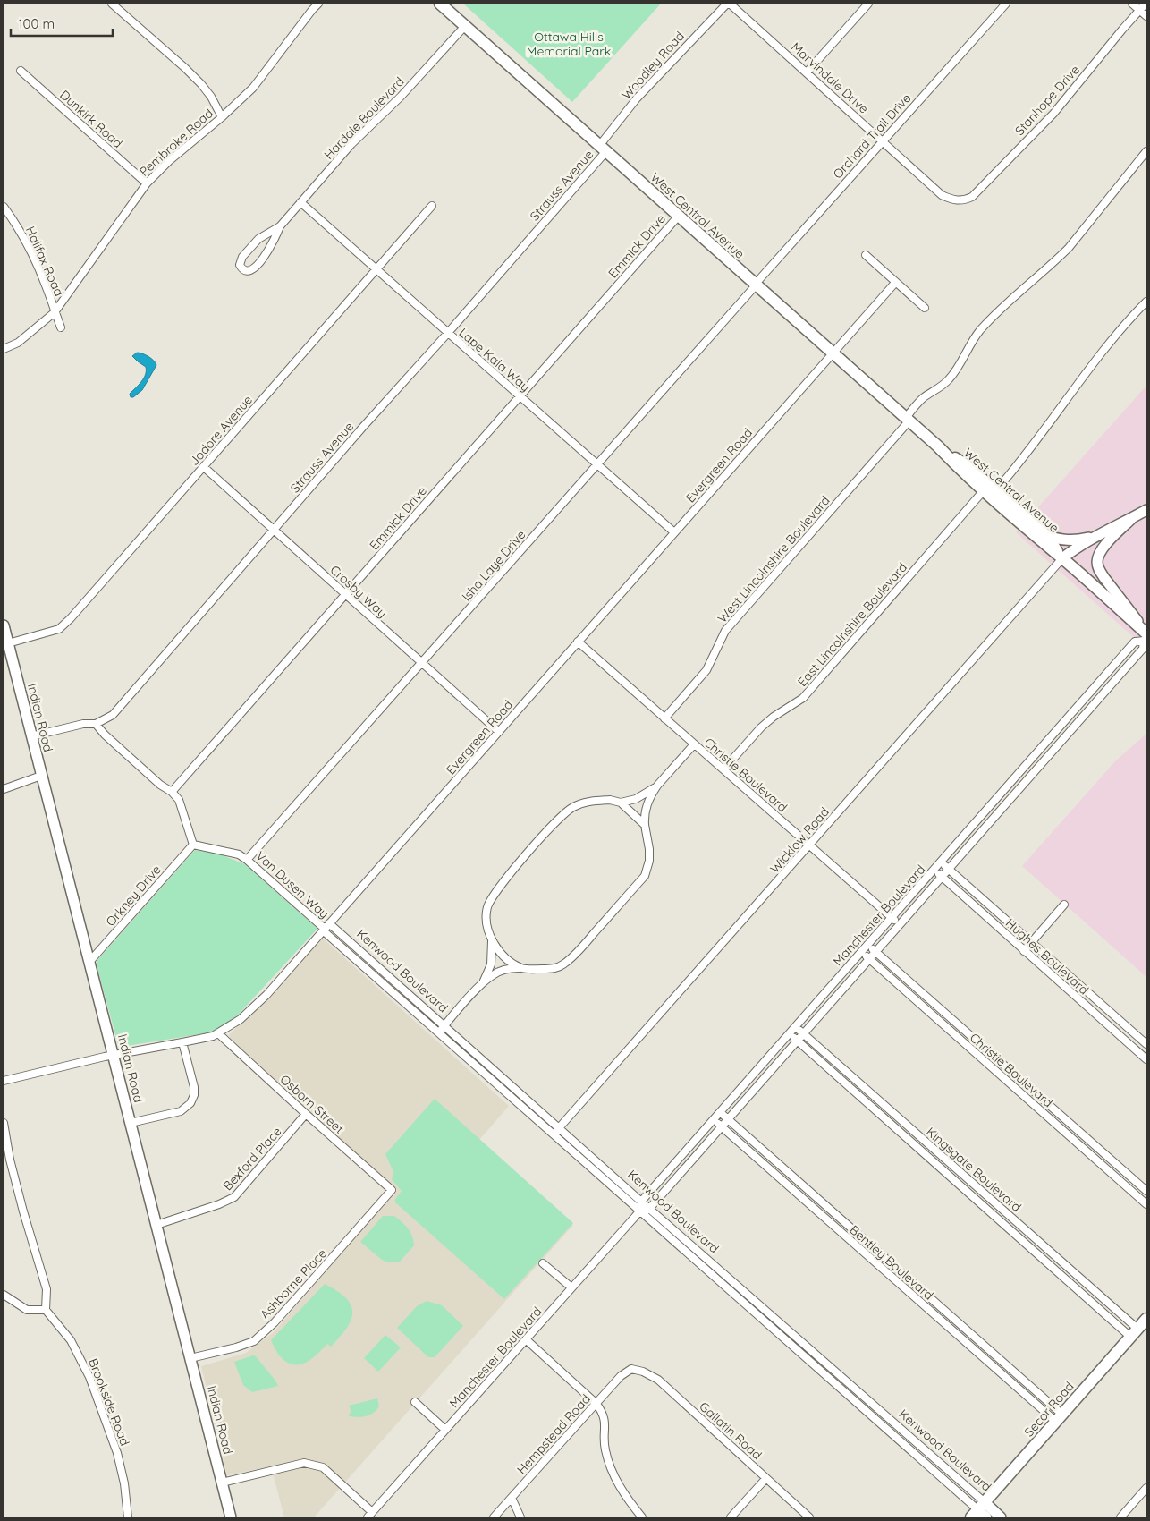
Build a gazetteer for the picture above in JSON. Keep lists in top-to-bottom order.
{
  "streets": {
    "main road": ["West Central Avenue", "Secor Road"],
    "street": [
      "Woodley Road",
      "Marvindale Drive",
      "Stanhope Drive",
      "Hardale Boulevard",
      "Dunkirk Road",
      "Orchard Trail Drive",
      "Pembroke Road",
      "Strauss Avenue",
      "Emmick Drive",
      "Halifax Road",
      "Lape Kala Way",
      "Jodore Avenue",
      "Evergreen Road",
      "West Lincolnshire Boulevard",
      "Isha Laye Drive",
      "Crosby Way",
      "East Lincolnshire Boulevard",
      "Indian Road",
      "Christie Boulevard",
      "Wicklow Road",
      "Van Dusen Way",
      "Orkney Drive",
      "Manchester Boulevard",
      "Hughes Boulevard",
      "Kenwood Boulevard",
      "Osborn Street",
      "Bexford Place",
      "Kingsgate Boulevard",
      "Bentley Boulevard",
      "Ashborne Place",
      "Brookside Road",
      "Gallatin Road",
      "Hempstead Road"
    ]
  },
  "crossings": [
    ["Woodley Road", "Marvindale Drive"],
    ["Woodley Road", "Strauss Avenue"],
    ["Woodley Road", "West Central Avenue"],
    ["Marvindale Drive", "Stanhope Drive"],
    ["Marvindale Drive", "Orchard Trail Drive"],
    ["Hardale Boulevard", "West Central Avenue"],
    ["Hardale Boulevard", "Lape Kala Way"],
    ["Dunkirk Road", "Pembroke Road"],
    ["Orchard Trail Drive", "West Central Avenue"],
    ["Orchard Trail Drive", "Isha Laye Drive"],
    ["Pembroke Road", "Halifax Road"],
    ["Strauss Avenue", "West Central Avenue"],
    ["Strauss Avenue", "Lape Kala Way"],
    ["Strauss Avenue", "Crosby Way"],
    ["Strauss Avenue", "Indian Road"],
    ["West Central Avenue", "Emmick Drive"],
    ["West Central Avenue", "Evergreen Road"],
    ["West Central Avenue", "West Lincolnshire Boulevard"],
    ["West Central Avenue", "Isha Laye Drive"],
    ["West Central Avenue", "East Lincolnshire Boulevard"],
    ["West Central Avenue", "Wicklow Road"],
    ["West Central Avenue", "Manchester Boulevard"],
    ["Emmick Drive", "Lape Kala Way"],
    ["Emmick Drive", "Crosby Way"],
    ["Lape Kala Way", "Jodore Avenue"],
    ["Lape Kala Way", "Evergreen Road"],
    ["Lape Kala Way", "Isha Laye Drive"],
    ["Jodore Avenue", "Crosby Way"],
    ["Jodore Avenue", "Indian Road"],
    ["Evergreen Road", "Crosby Way"],
    ["Evergreen Road", "Indian Road"],
    ["Evergreen Road", "Christie Boulevard"],
    ["Evergreen Road", "Van Dusen Way"],
    ["Evergreen Road", "Kenwood Boulevard"],
    ["Evergreen Road", "Osborn Street"],
    ["West Lincolnshire Boulevard", "Christie Boulevard"],
    ["Isha Laye Drive", "Crosby Way"],
    ["Isha Laye Drive", "Van Dusen Way"],
    ["East Lincolnshire Boulevard", "Christie Boulevard"],
    ["Indian Road", "Orkney Drive"],
    ["Indian Road", "Bexford Place"],
    ["Indian Road", "Ashborne Place"],
    ["Christie Boulevard", "Wicklow Road"],
    ["Christie Boulevard", "Manchester Boulevard"],
    ["Wicklow Road", "Kenwood Boulevard"],
    ["Van Dusen Way", "Orkney Drive"],
    ["Van Dusen Way", "Kenwood Boulevard"],
    ["Manchester Boulevard", "Hughes Boulevard"],
    ["Manchester Boulevard", "Kenwood Boulevard"],
    ["Manchester Boulevard", "Kingsgate Boulevard"],
    ["Manchester Boulevard", "Bentley Boulevard"],
    ["Kenwood Boulevard", "Secor Road"],
    ["Osborn Street", "Bexford Place"],
    ["Osborn Street", "Ashborne Place"],
    ["Kingsgate Boulevard", "Secor Road"],
    ["Bentley Boulevard", "Secor Road"],
    ["Gallatin Road", "Hempstead Road"]
  ],
  "parks": ["Ottawa Hills Memorial Park"],
  "scale_bar": "100 m"
}
